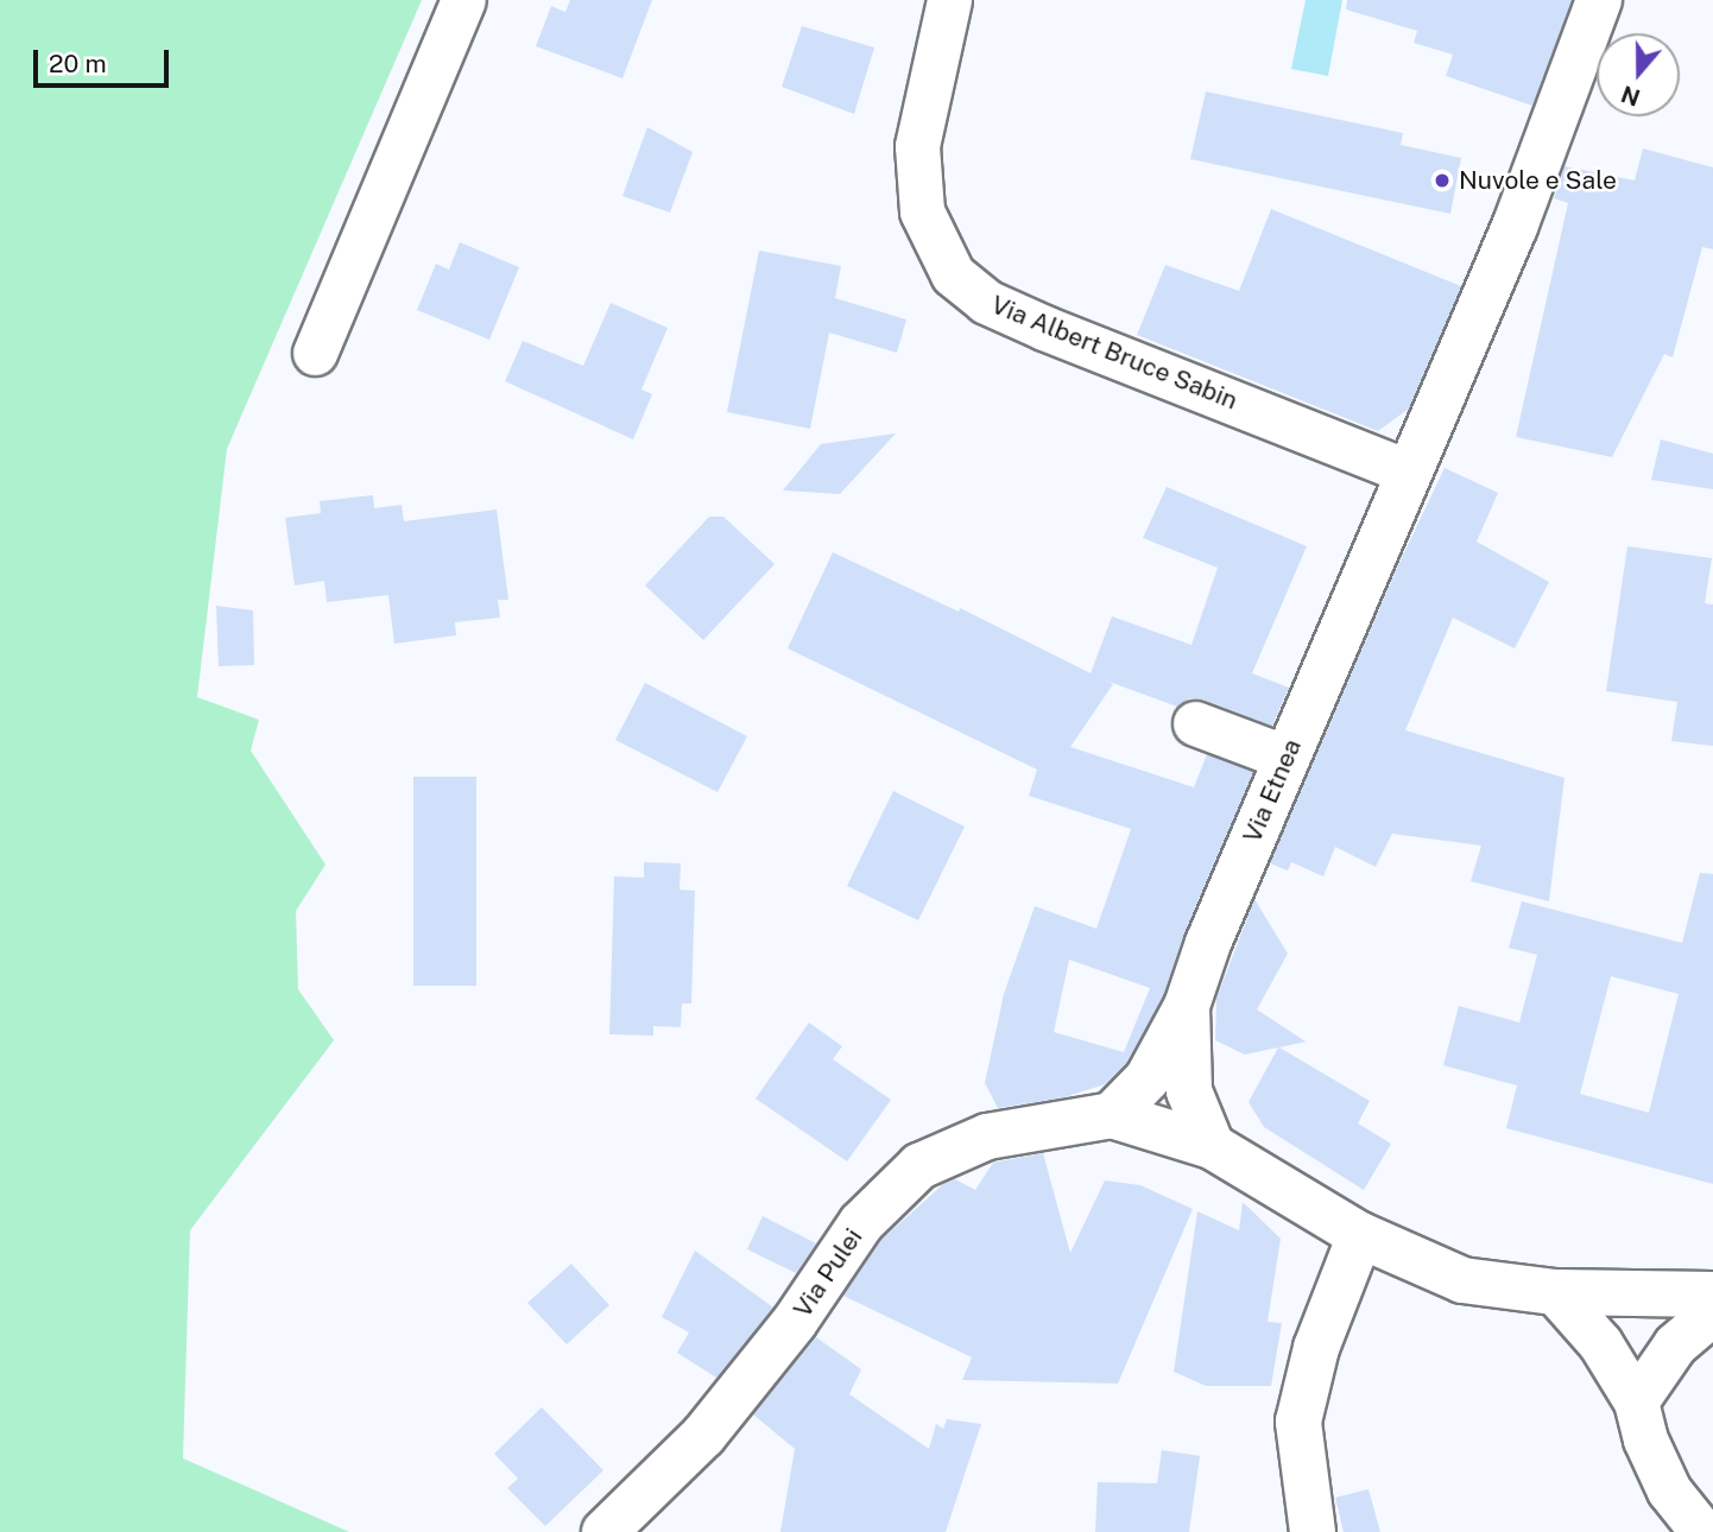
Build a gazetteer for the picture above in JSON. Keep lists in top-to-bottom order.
{
  "streets": {
    "main road": ["Via Etnea", "Via Pulei"],
    "street": ["Via Albert Bruce Sabin"]
  },
  "crossings": [
    ["Via Albert Bruce Sabin", "Via Etnea"]
  ],
  "places": ["Nuvole e Sale"],
  "scale_bar": "20 m",
  "north": "bottom"
}
